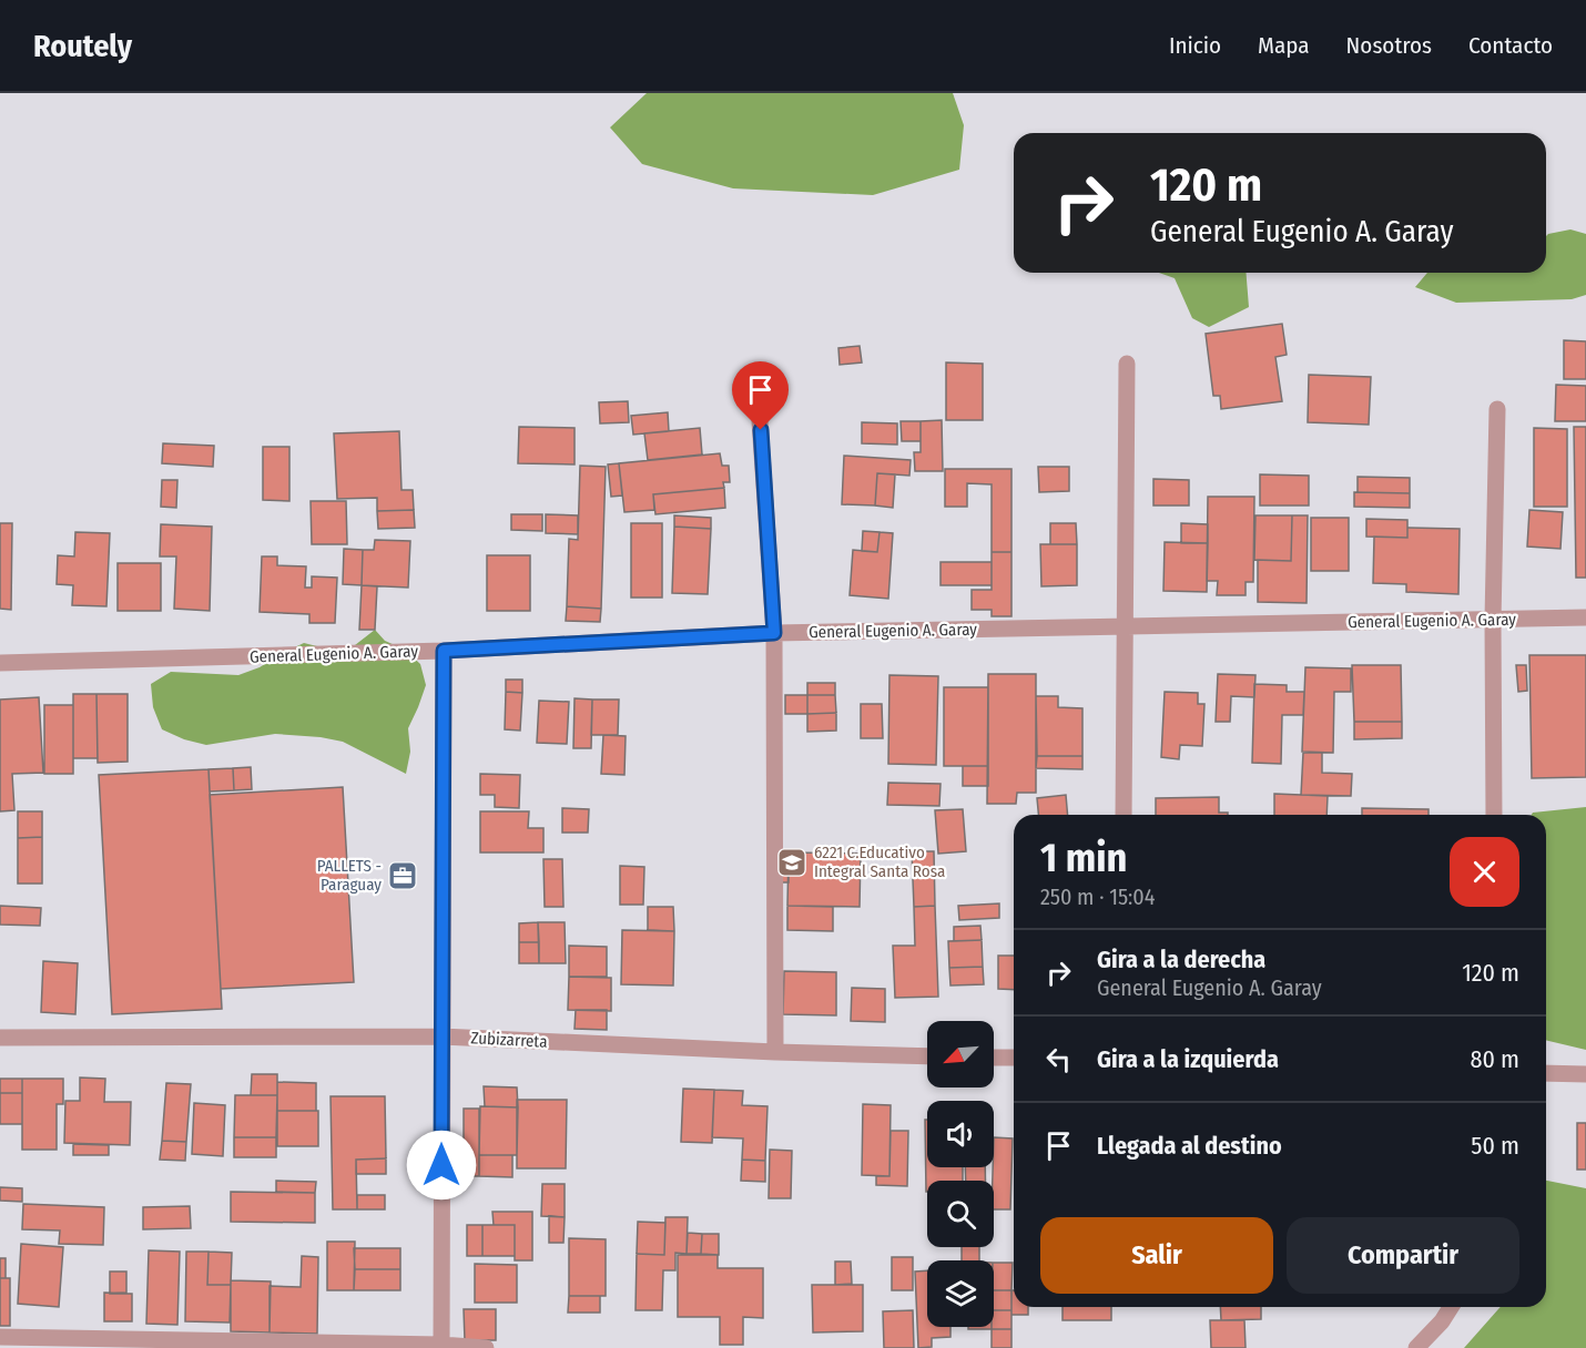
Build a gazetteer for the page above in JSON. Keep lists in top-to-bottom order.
{
  "streets": {
    "street": ["General Eugenio A. Garay", "Zubizarreta"]
  },
  "places": {
    "school or university": ["6221 C.Educativo Integral Santa Rosa"],
    "office": ["PALLETS - Paraguay"]
  },
  "north": "bottom left",
  "page": {
    "header": "Routely",
    "nav": [
      "Inicio",
      "Mapa",
      "Nosotros",
      "Contacto"
    ],
    "turn": ["120 m", "General Eugenio A. Garay"],
    "heading": ["1 min", "250 m · 15:04"],
    "list": [
      {
        "name": "Gira a la derecha",
        "note": "General Eugenio A. Garay",
        "value": "120 m"
      },
      {
        "name": "Gira a la izquierda",
        "value": "80 m"
      },
      {
        "name": "Llegada al destino",
        "value": "50 m"
      }
    ],
    "buttons": ["Salir", "Compartir"]
  }
}
